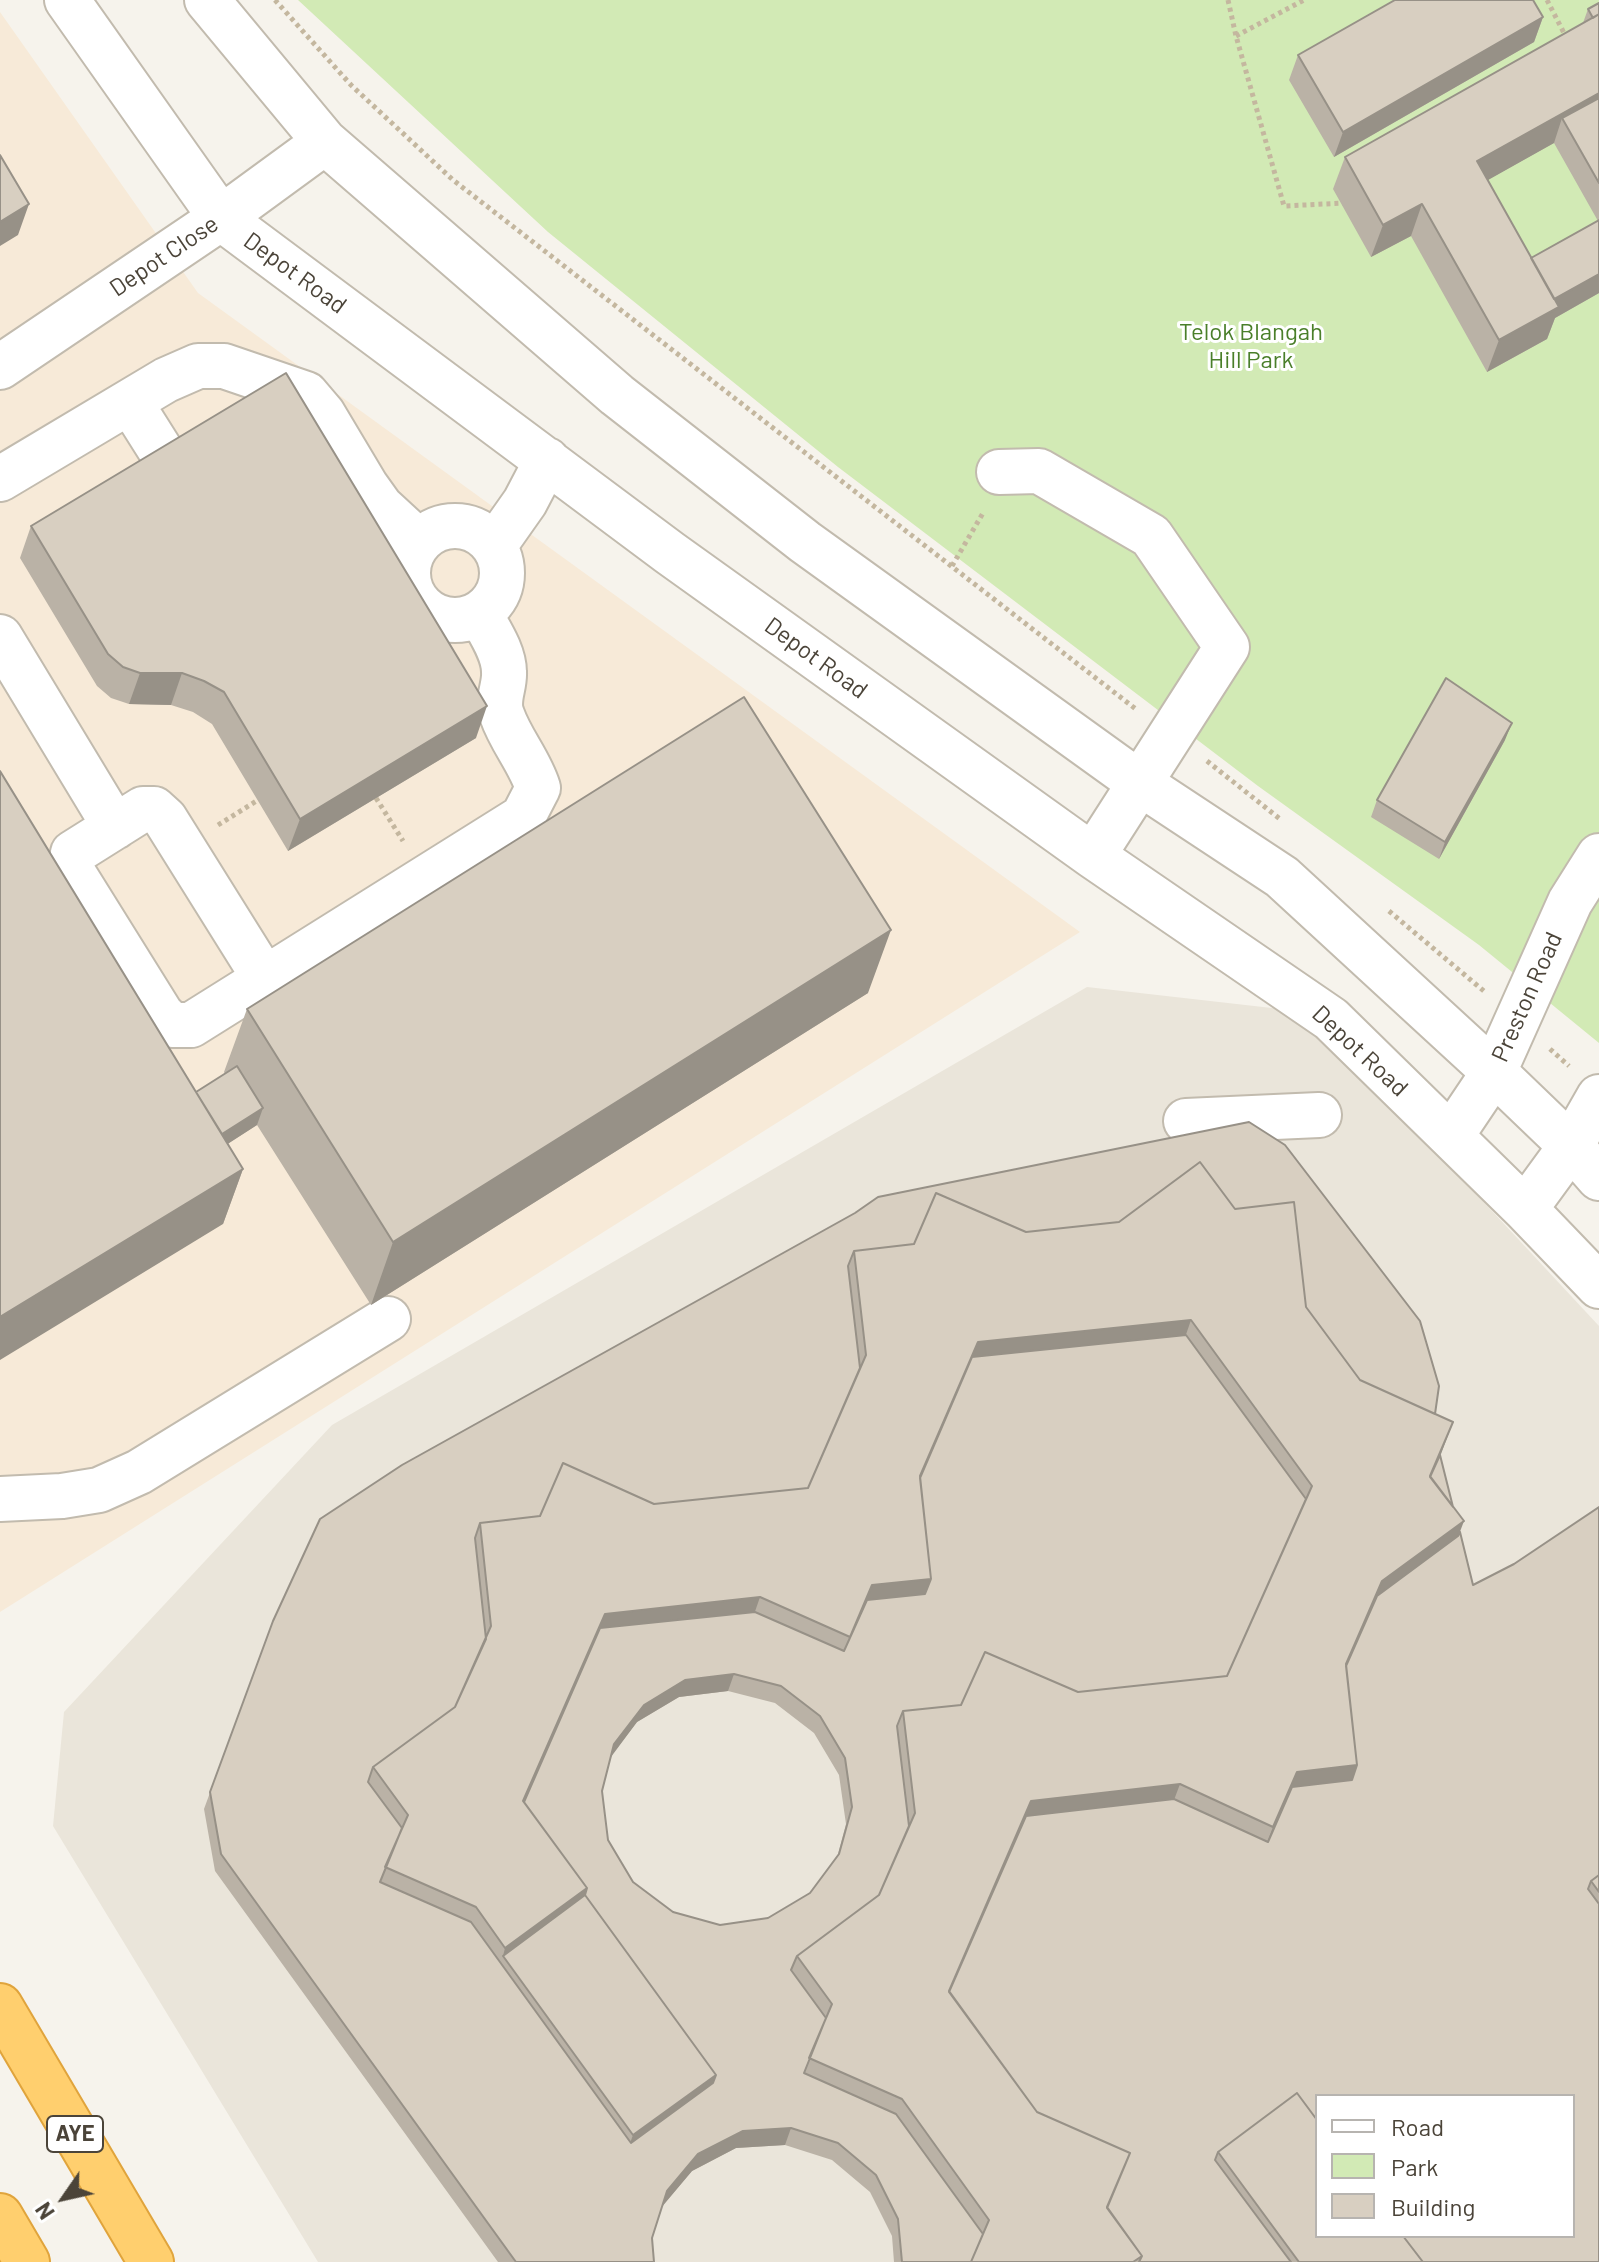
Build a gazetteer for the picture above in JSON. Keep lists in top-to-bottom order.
{
  "streets": {
    "highway": ["AYE"],
    "street": ["Depot Close", "Depot Road", "Preston Road"]
  },
  "crossings": [
    ["Depot Close", "Depot Road"],
    ["Depot Road", "Preston Road"]
  ],
  "parks": ["Telok Blangah Hill Park"],
  "legend": ["Road", "Park", "Building"],
  "north": "bottom left"
}
